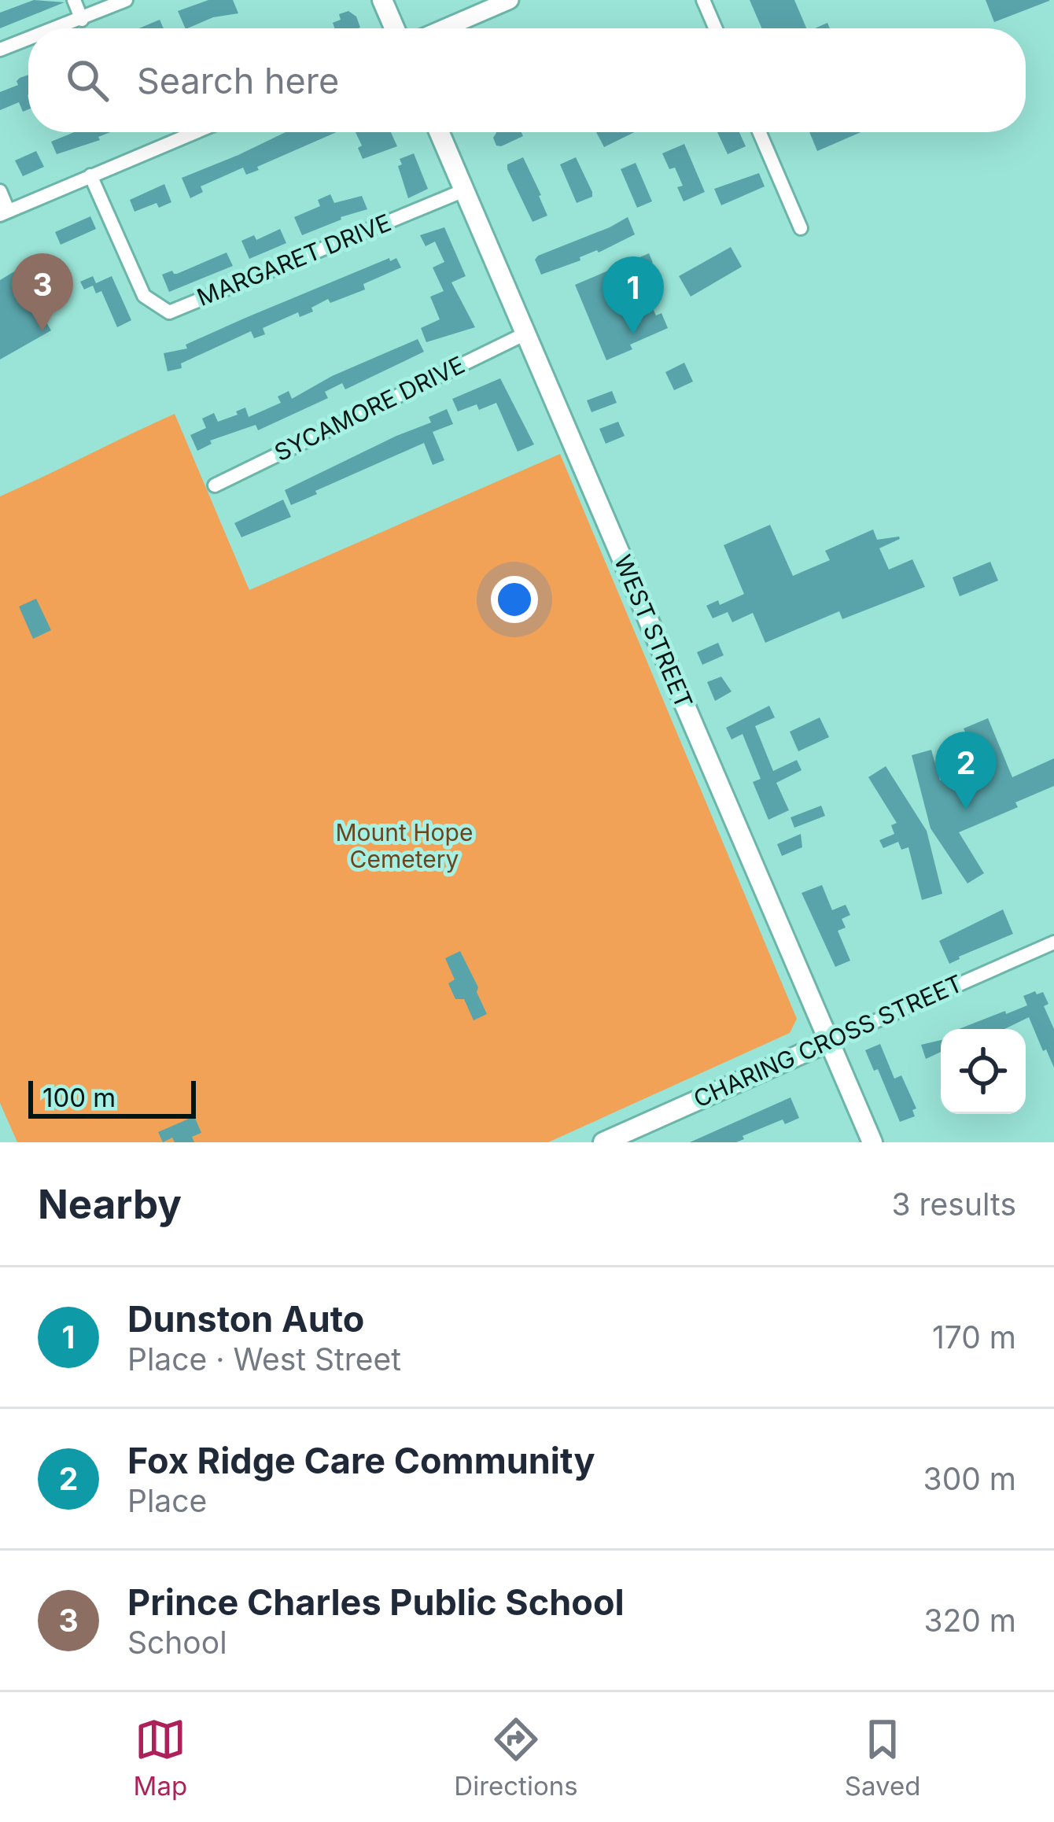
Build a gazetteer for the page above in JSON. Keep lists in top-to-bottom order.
{
  "streets": {
    "main road": ["WEST STREET", "CHARING CROSS STREET"],
    "street": ["MARGARET DRIVE", "SYCAMORE DRIVE"]
  },
  "crossings": [
    ["MARGARET DRIVE", "WEST STREET"],
    ["SYCAMORE DRIVE", "WEST STREET"],
    ["WEST STREET", "CHARING CROSS STREET"]
  ],
  "parks": ["Mount Hope Cemetery"],
  "scale_bar": "100 m",
  "page": {
    "search": "Search here",
    "pins": ["3", "1", "2"],
    "scale": "100 m",
    "heading": ["Nearby", "3 results"],
    "list": [
      {
        "mark": "1",
        "name": "Dunston Auto",
        "note": "Place · West Street",
        "value": "170 m"
      },
      {
        "mark": "2",
        "name": "Fox Ridge Care Community",
        "note": "Place",
        "value": "300 m"
      },
      {
        "mark": "3",
        "name": "Prince Charles Public School",
        "note": "School",
        "value": "320 m"
      }
    ],
    "nav": ["Map", "Directions", "Saved"]
  }
}
